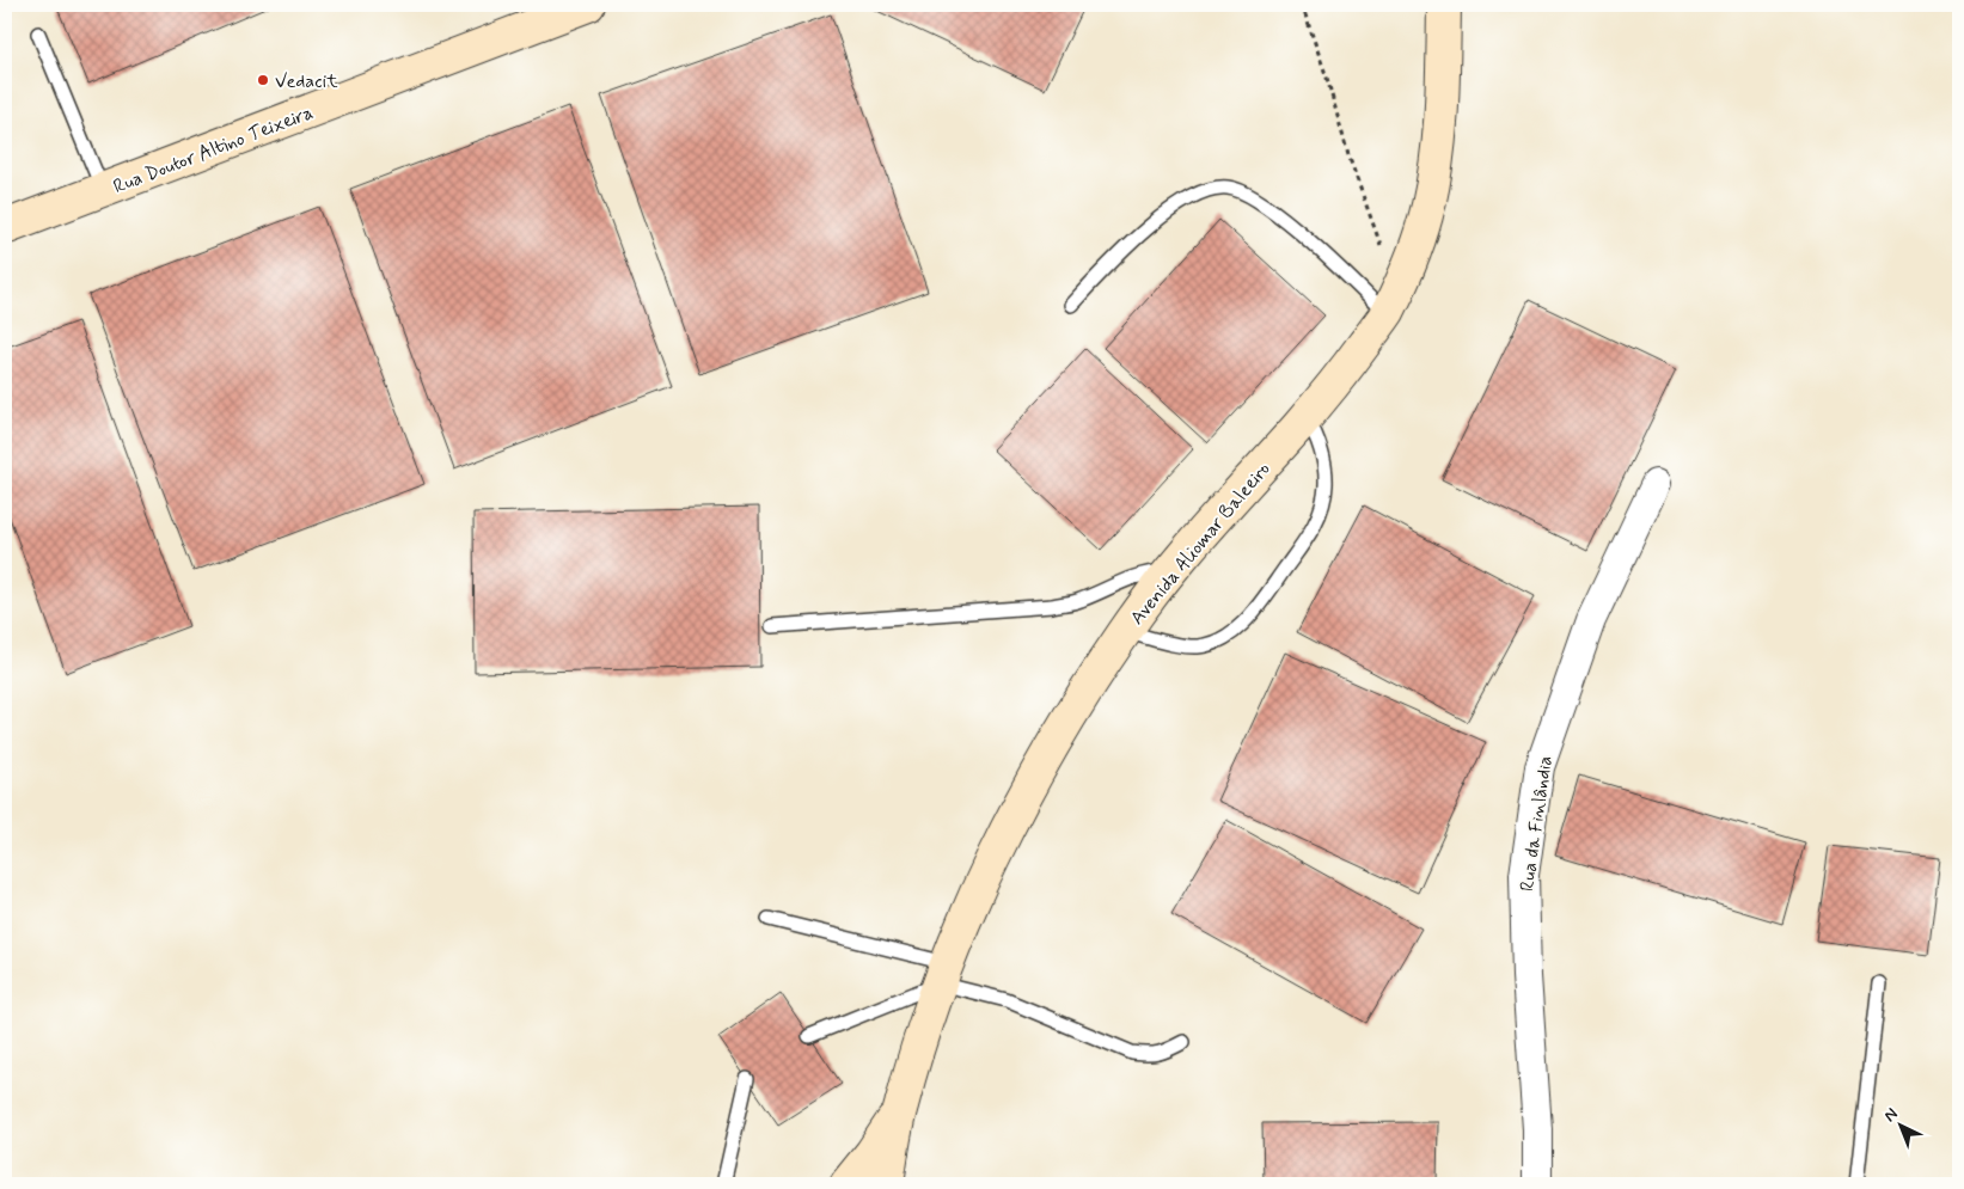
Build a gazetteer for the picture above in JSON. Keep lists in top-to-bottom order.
{
  "streets": {
    "main road": ["Rua Doutor Altino Teixeira", "Avenida Aliomar Baleeiro"],
    "street": ["Rua da Finlândia"]
  },
  "places": ["Vedacit"],
  "north": "top left"
}
